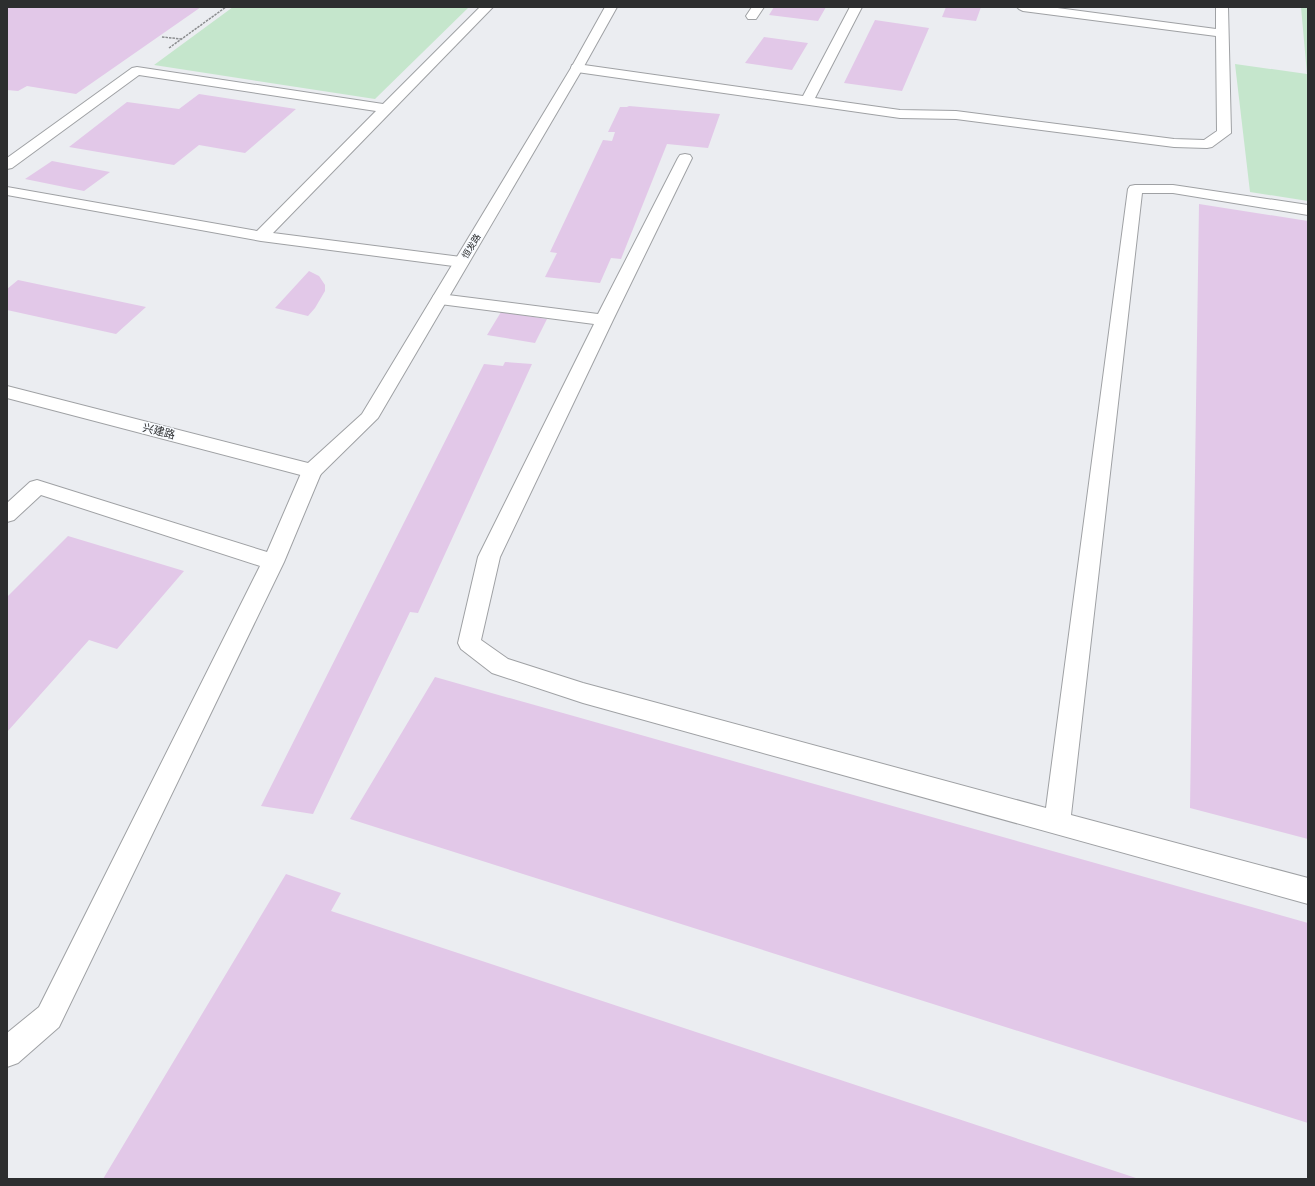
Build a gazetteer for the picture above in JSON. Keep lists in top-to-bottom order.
{
  "streets": {
    "street": ["恒发路", "兴建路"]
  },
  "crossings": [
    ["恒发路", "兴建路"]
  ]
}
